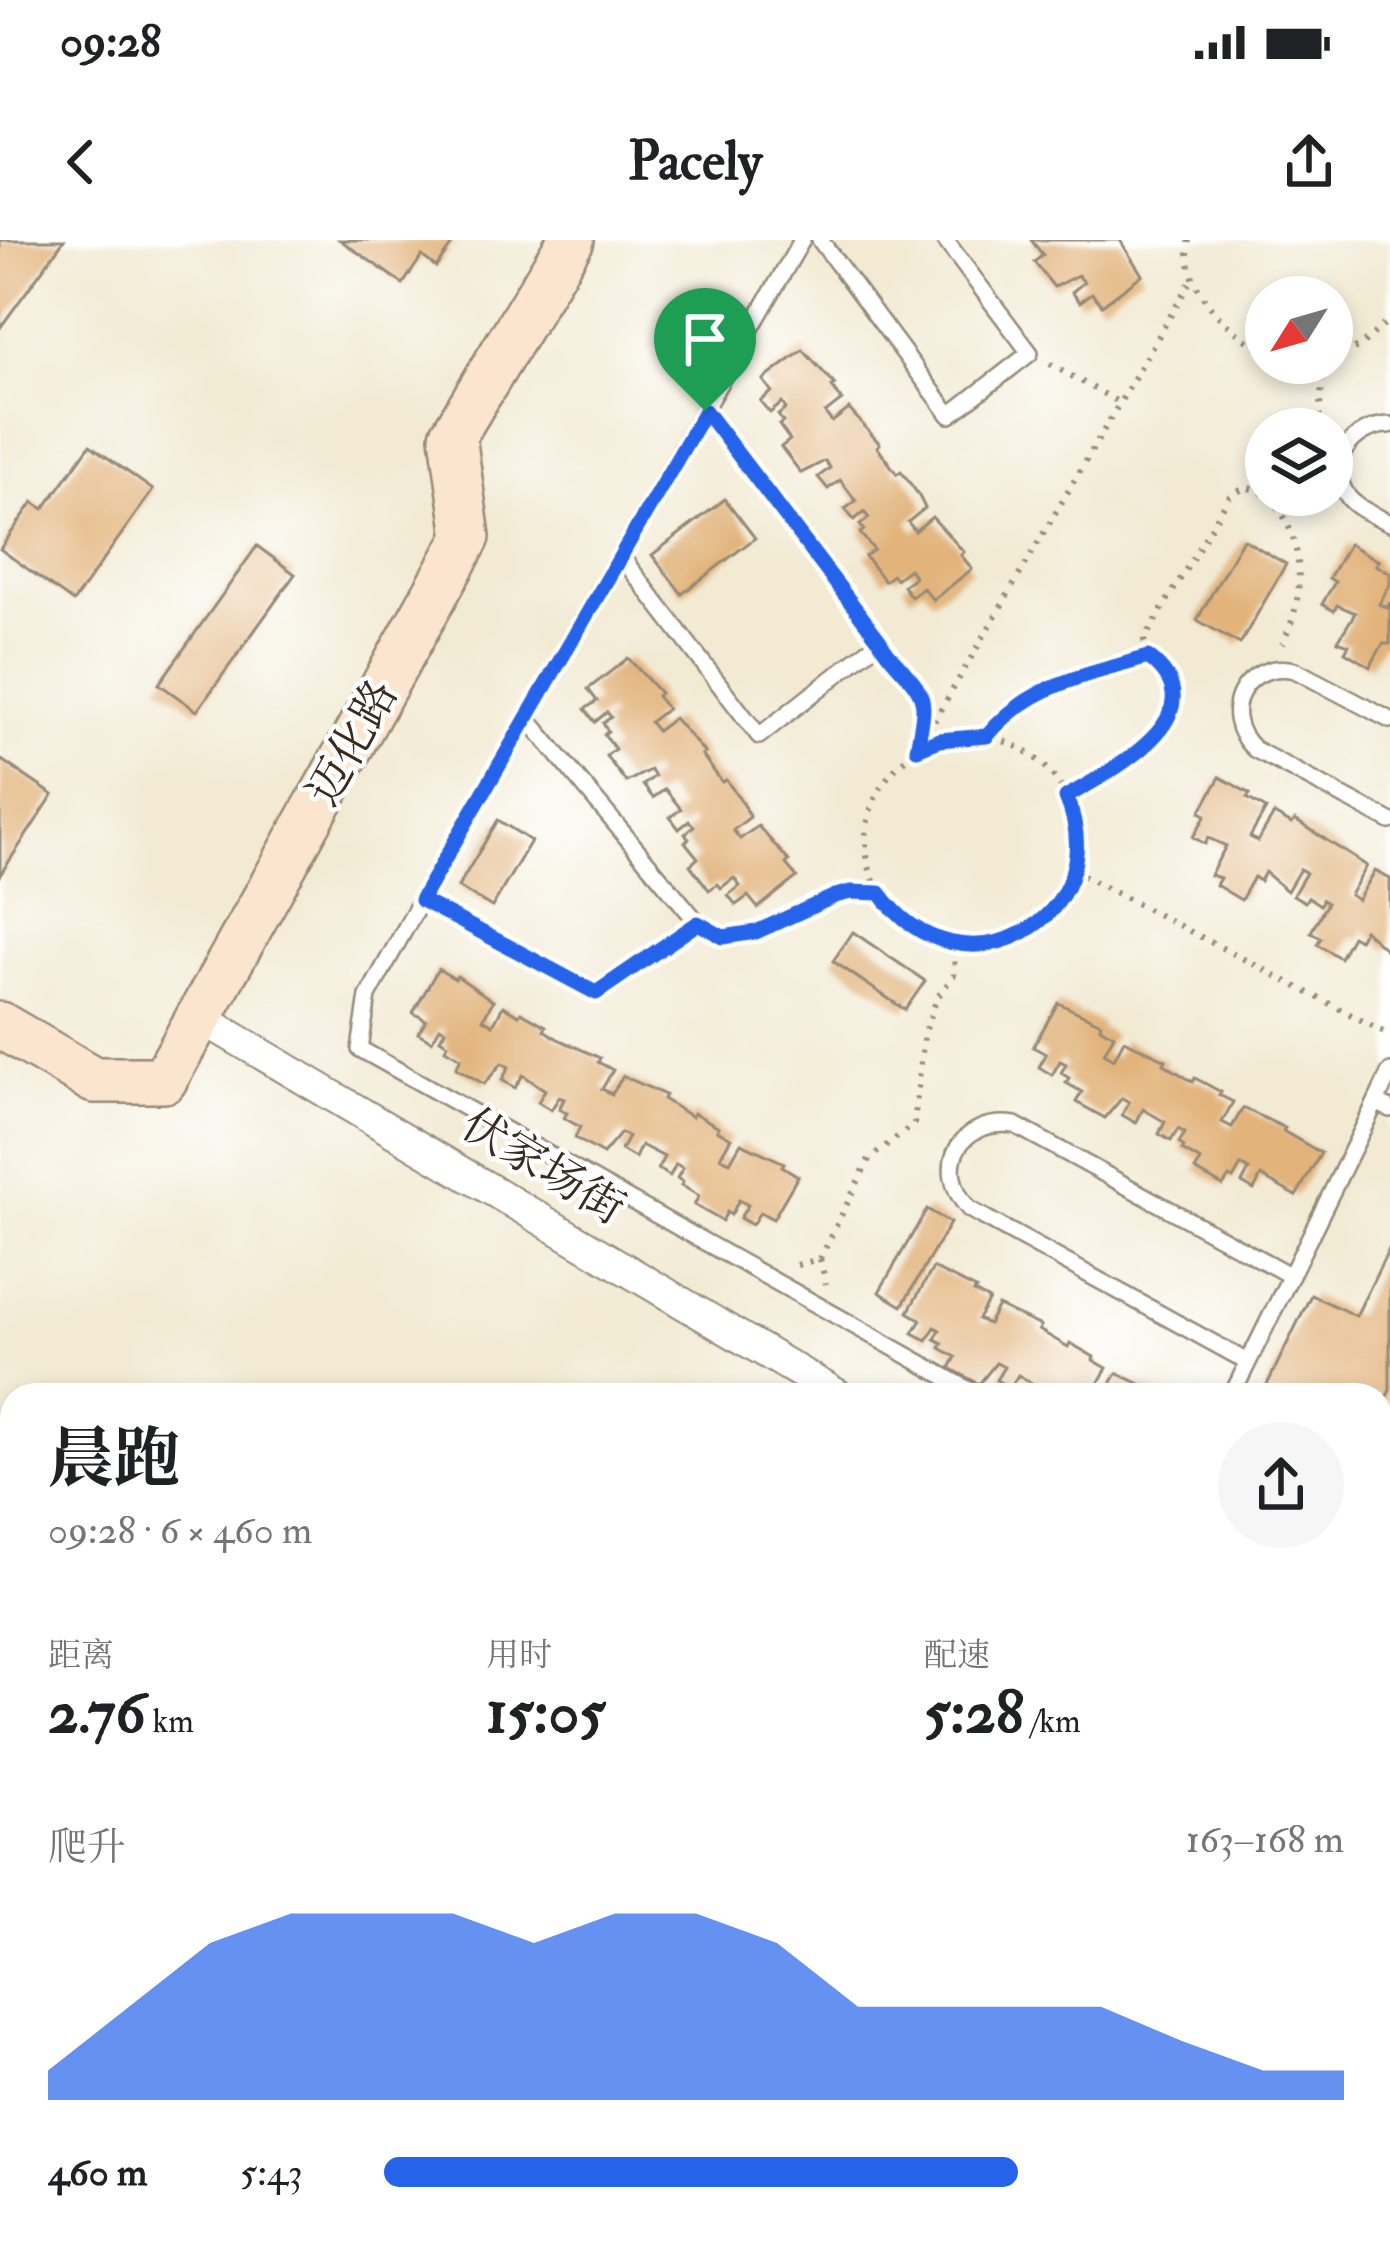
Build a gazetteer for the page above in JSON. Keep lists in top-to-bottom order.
{
  "streets": {
    "street": ["迈化路", "伏家场街"]
  },
  "crossings": [
    ["迈化路", "伏家场街"]
  ],
  "north": "bottom left",
  "page": {
    "status": "09:28",
    "header": "Pacely",
    "heading": ["晨跑", "09:28 · 6 × 460 m"],
    "stats": [
      ["距离", "2.76 km"],
      ["用时", "15:05"],
      ["配速", "5:28 /km"]
    ],
    "chart": ["爬升", "163–168 m"],
    "list": [
      {
        "name": "460 m",
        "note": "5:43"
      }
    ]
  }
}
